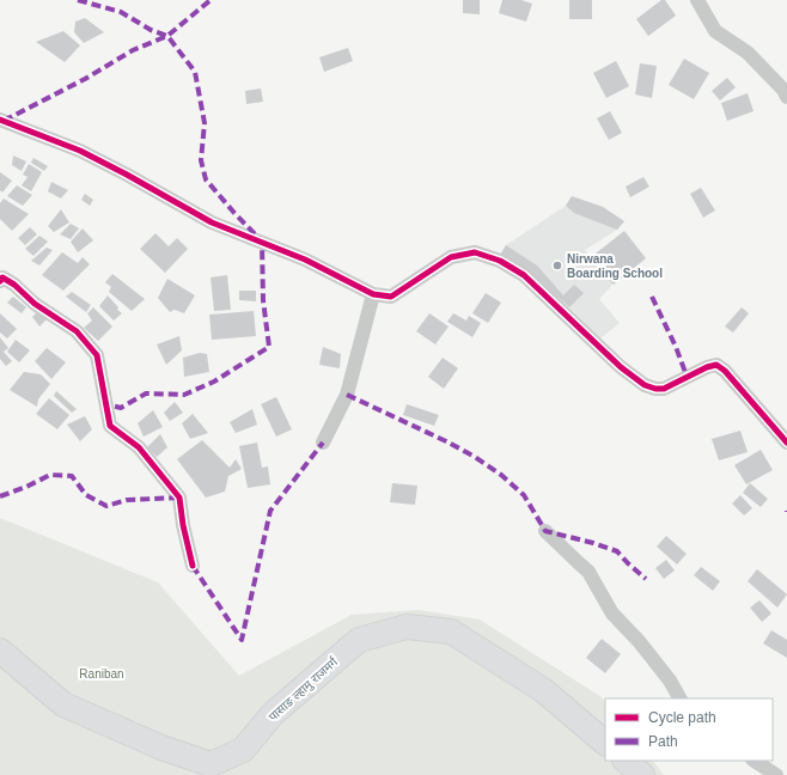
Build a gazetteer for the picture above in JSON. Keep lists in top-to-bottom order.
{
  "streets": {
    "main road": ["पासाङ ल्हामु राजमर्ग"]
  },
  "parks": ["Raniban"],
  "places": ["Nirwana Boarding School"],
  "legend": ["Cycle path", "Path"]
}
